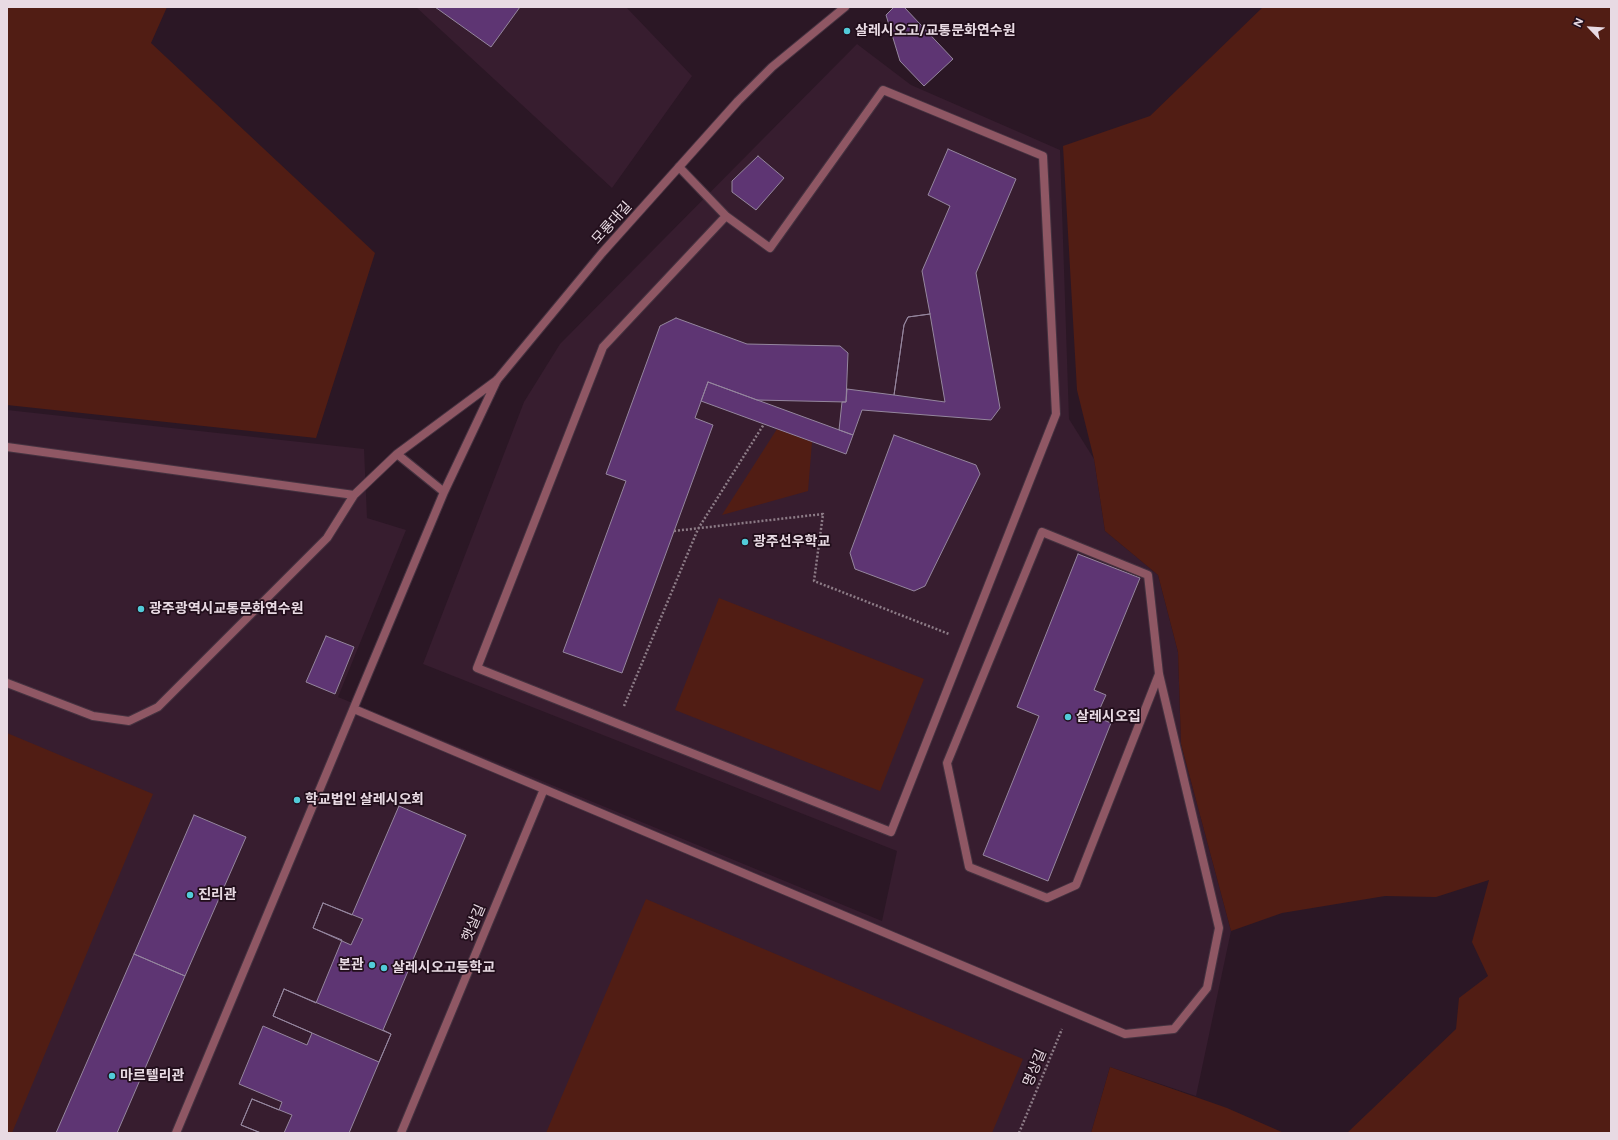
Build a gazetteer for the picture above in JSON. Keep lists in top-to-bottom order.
{
  "streets": {
    "street": ["모룡대길", "햇살길"],
    "path": ["명상길"]
  },
  "places": [
    "살레시오고/교통문화연수원",
    "광주선우학교",
    "광주광역시교통문화연수원",
    "살레시오집",
    "학교법인 살레시오회",
    "진리관",
    "본관",
    "살레시오고등학교",
    "마르텔리관"
  ],
  "north": "top left"
}
